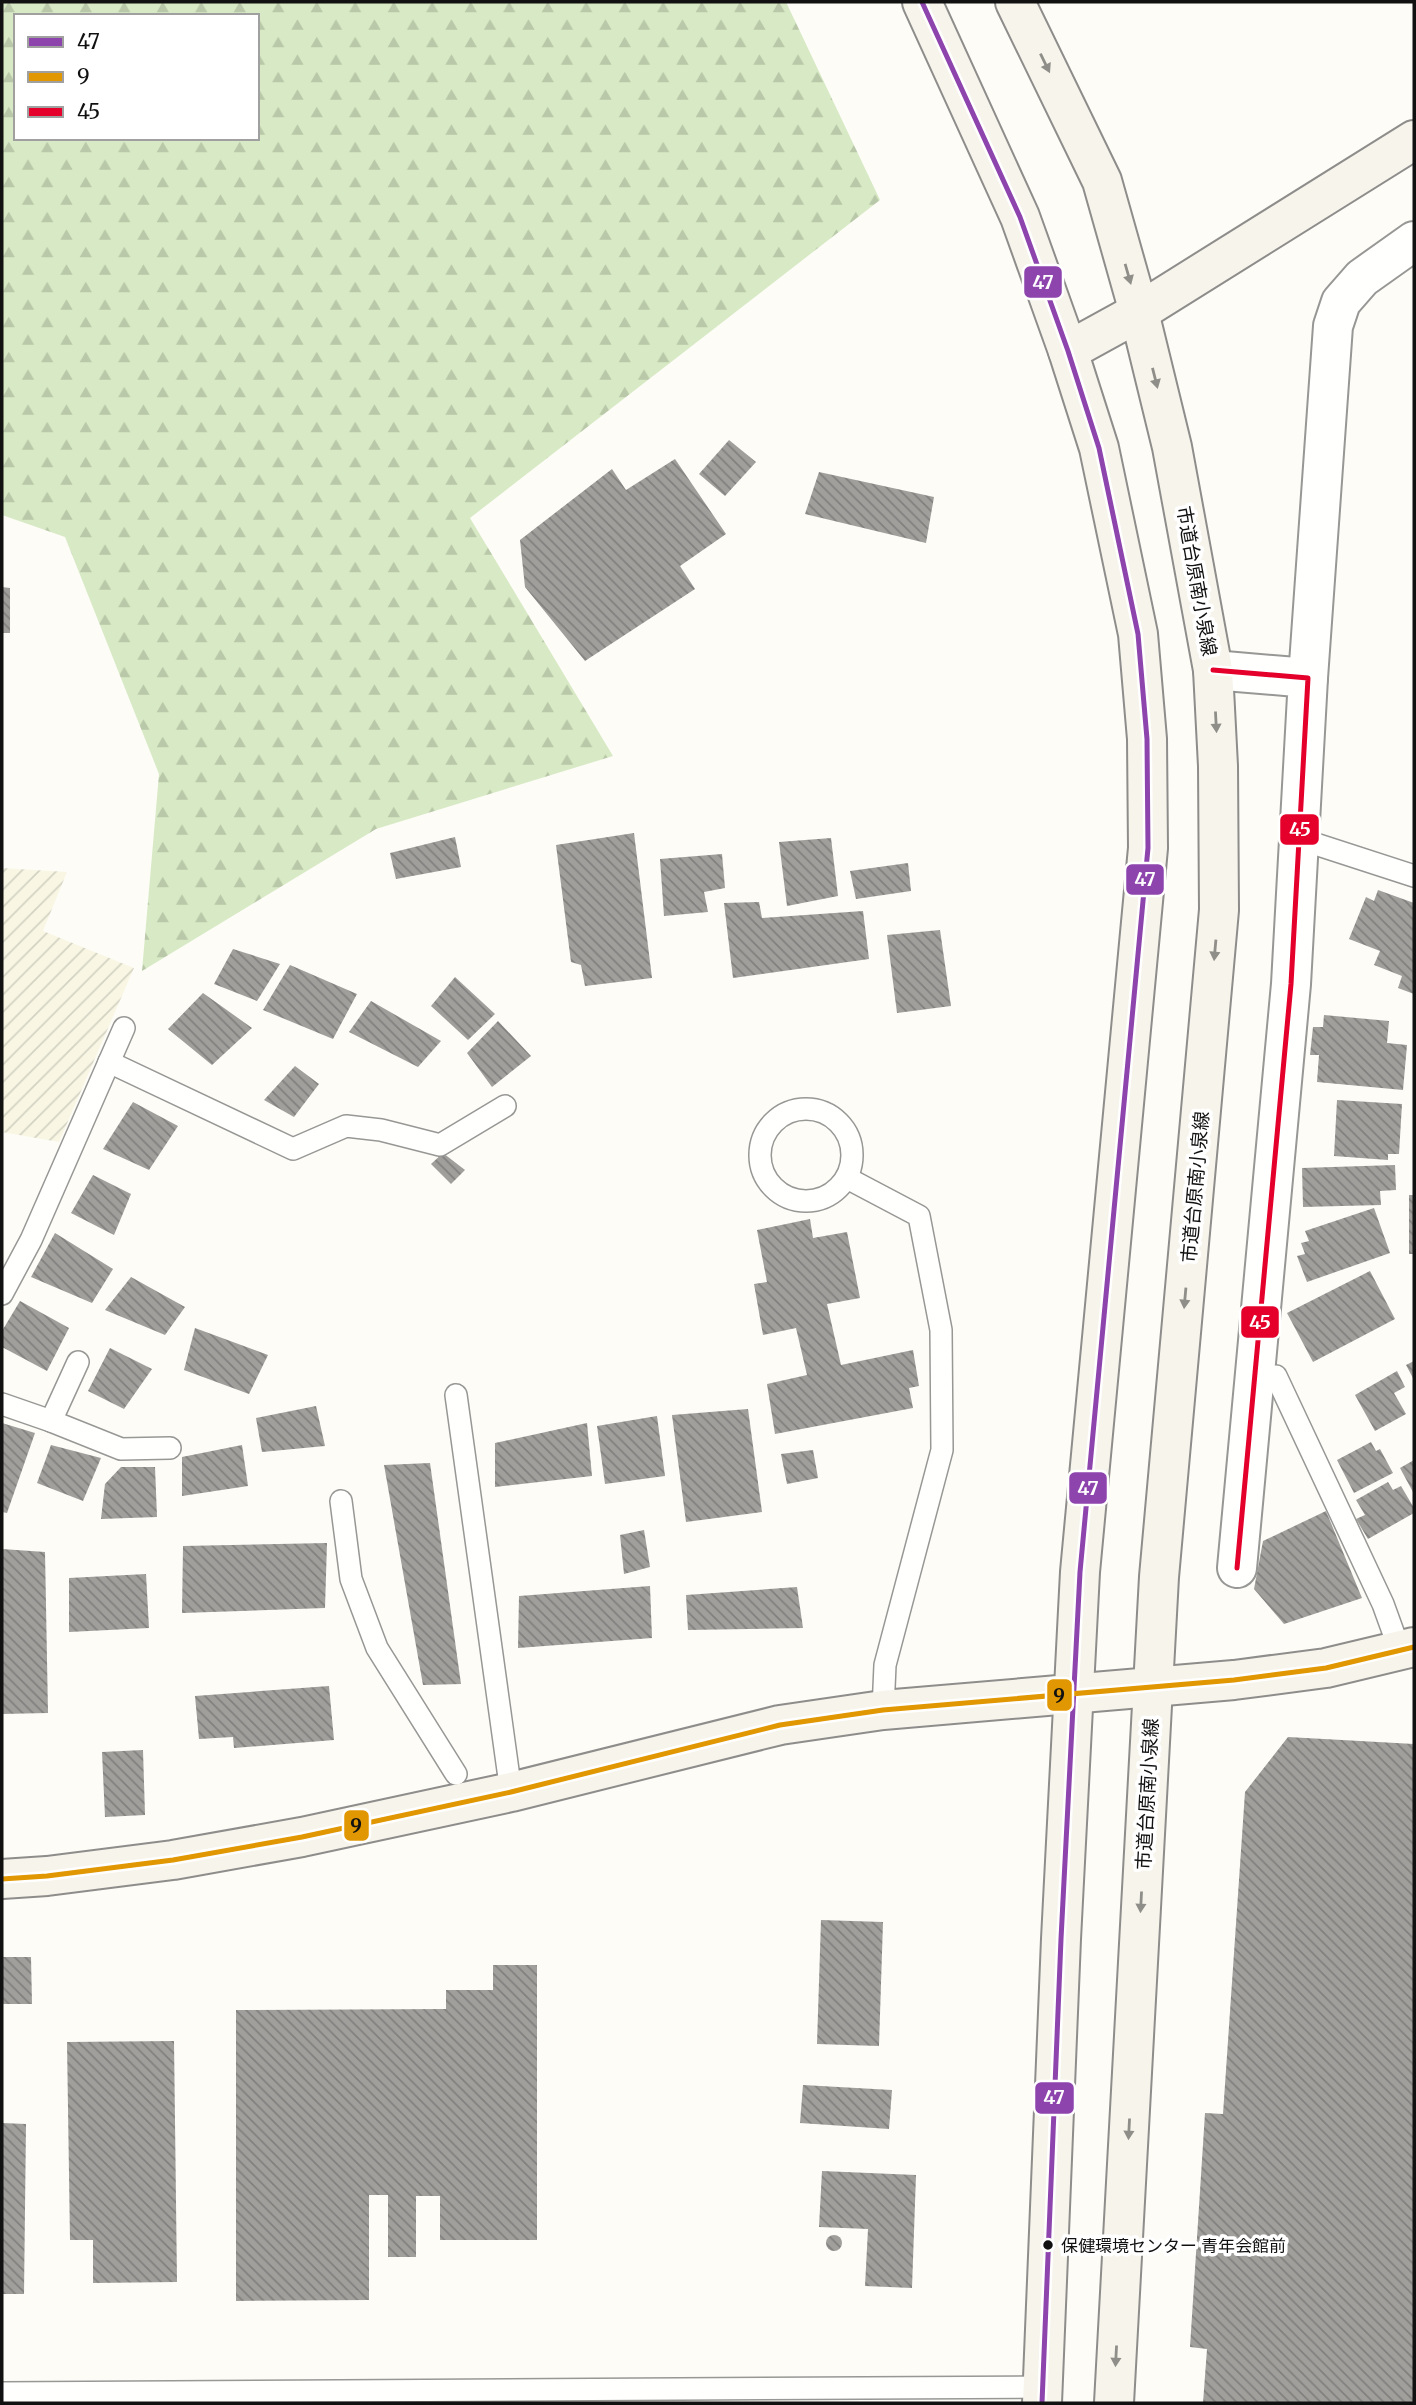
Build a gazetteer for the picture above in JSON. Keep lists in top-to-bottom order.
{
  "streets": {
    "street": ["市道台原南小泉線"]
  },
  "places": ["保健環境センター 青年会館前"],
  "lines": ["transit line 47", "transit line 45", "transit line 9"],
  "legend": ["47", "9", "45"]
}
